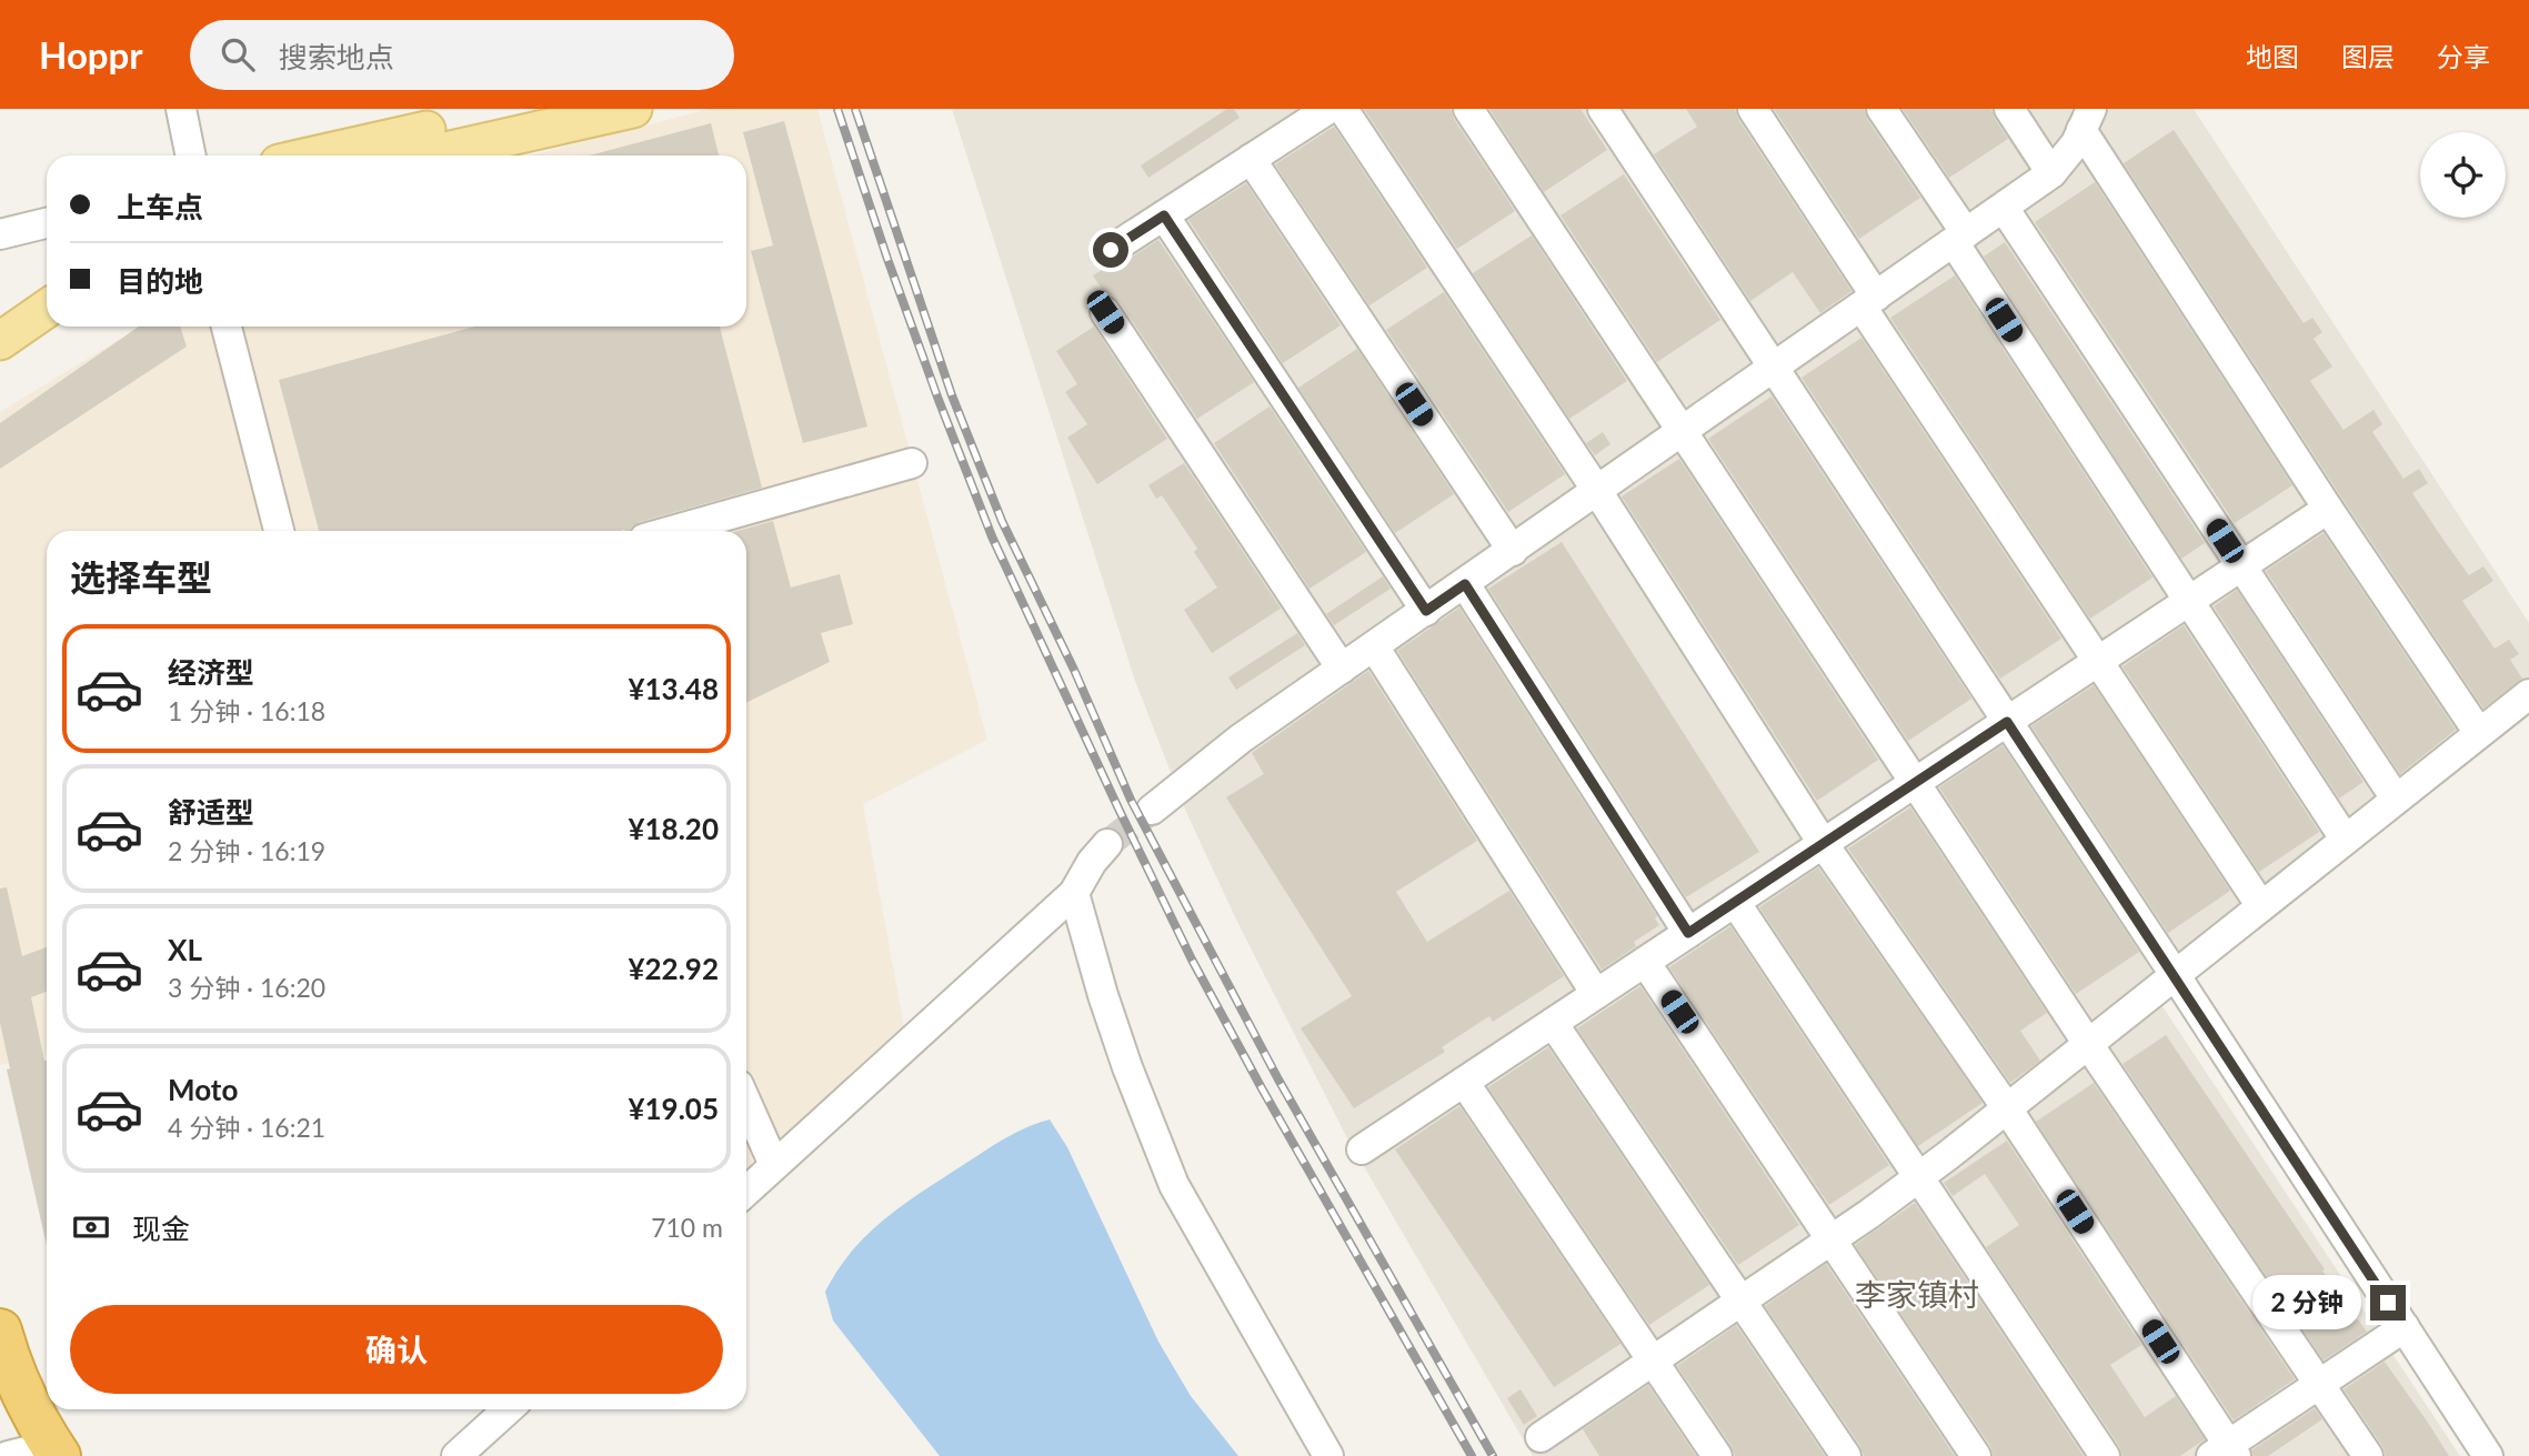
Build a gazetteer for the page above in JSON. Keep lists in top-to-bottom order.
{
  "districts": ["李家镇村"],
  "page": {
    "header": "Hoppr",
    "search": "搜索地点",
    "nav": ["地图", "图层", "分享"],
    "banner": ["上车点", "目的地"],
    "heading": "选择车型",
    "list": [
      {
        "name": "经济型",
        "note": "1 分钟 · 16:18",
        "value": "¥13.48"
      },
      {
        "name": "舒适型",
        "note": "2 分钟 · 16:19",
        "value": "¥18.20"
      },
      {
        "name": "XL",
        "note": "3 分钟 · 16:20",
        "value": "¥22.92"
      },
      {
        "name": "Moto",
        "note": "4 分钟 · 16:21",
        "value": "¥19.05"
      }
    ],
    "pay": ["现金", "710 m"],
    "bubble": "2 分钟",
    "buttons": "确认"
  }
}
